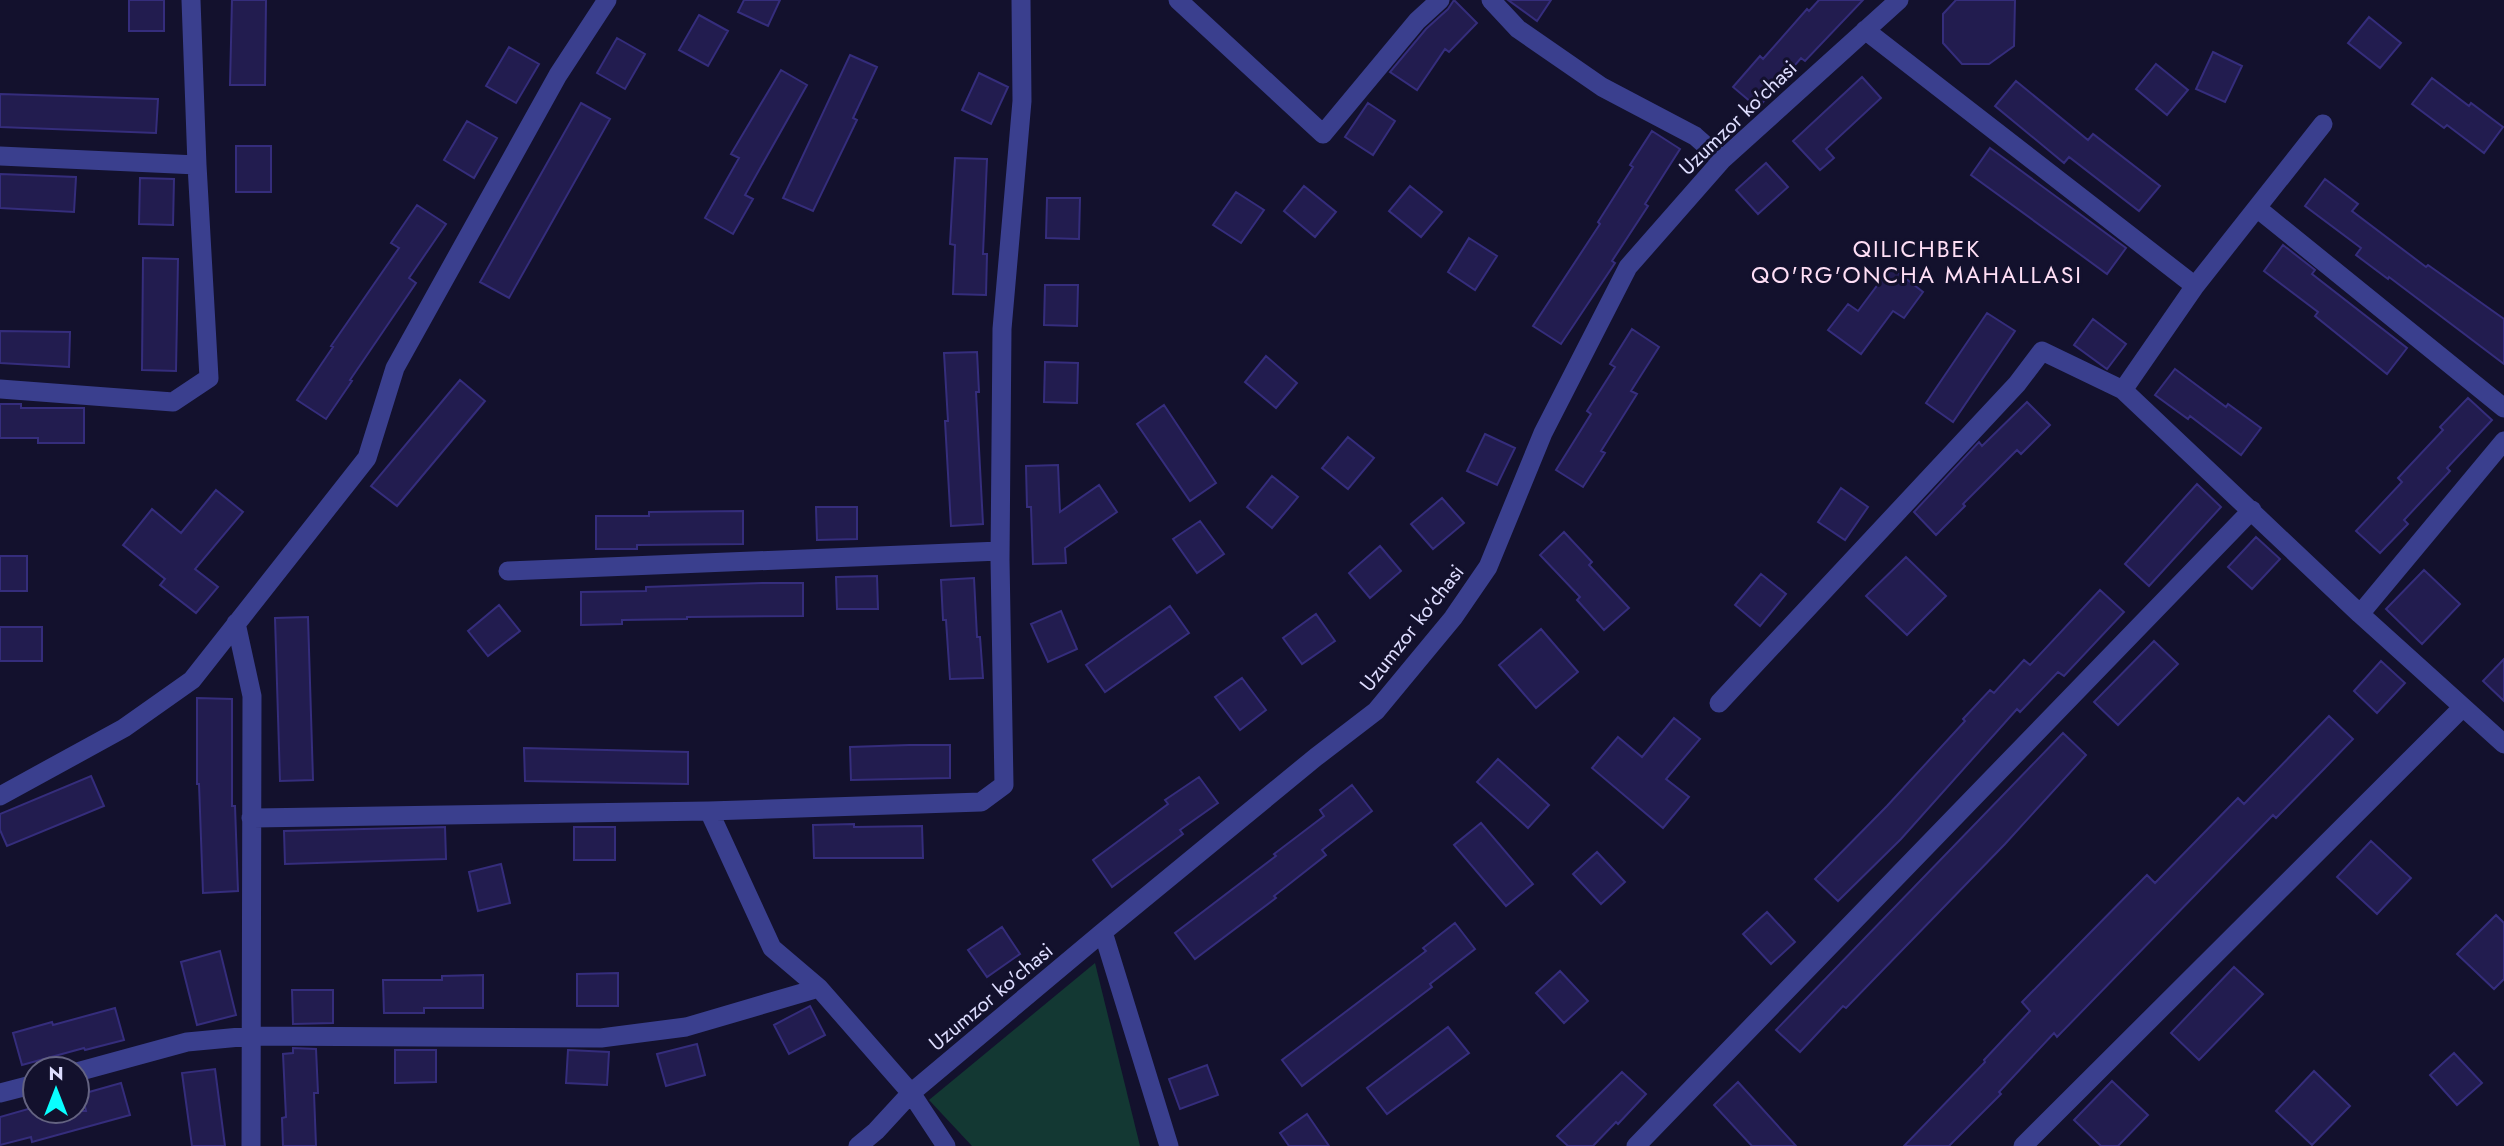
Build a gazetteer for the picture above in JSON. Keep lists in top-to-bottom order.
{
  "streets": {
    "street": ["Uzumzor ko'chasi"]
  },
  "districts": ["QILICHBEK QO'RG'ONCHA MAHALLASI"],
  "north": "top"
}
